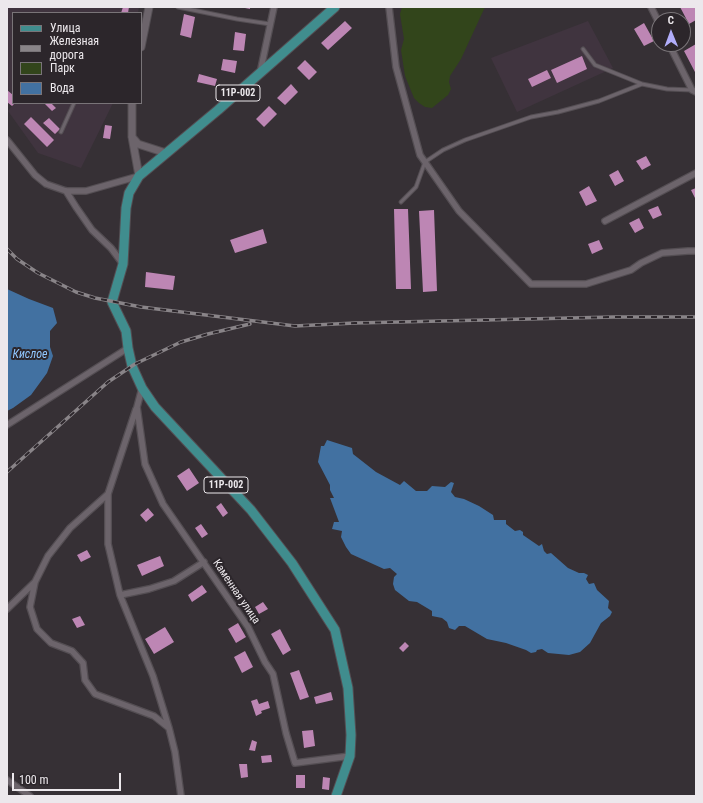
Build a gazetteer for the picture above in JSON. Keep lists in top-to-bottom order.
{
  "streets": {
    "main road": ["11Р-002"],
    "street": ["Каменная улица"]
  },
  "crossings": [
    ["11Р-002", "Каменная улица"]
  ],
  "water": ["Кислое"],
  "legend": [
    "Улица",
    "Железная дорога",
    "Парк",
    "Вода"
  ],
  "scale_bar": "100 m",
  "north": "top"
}
